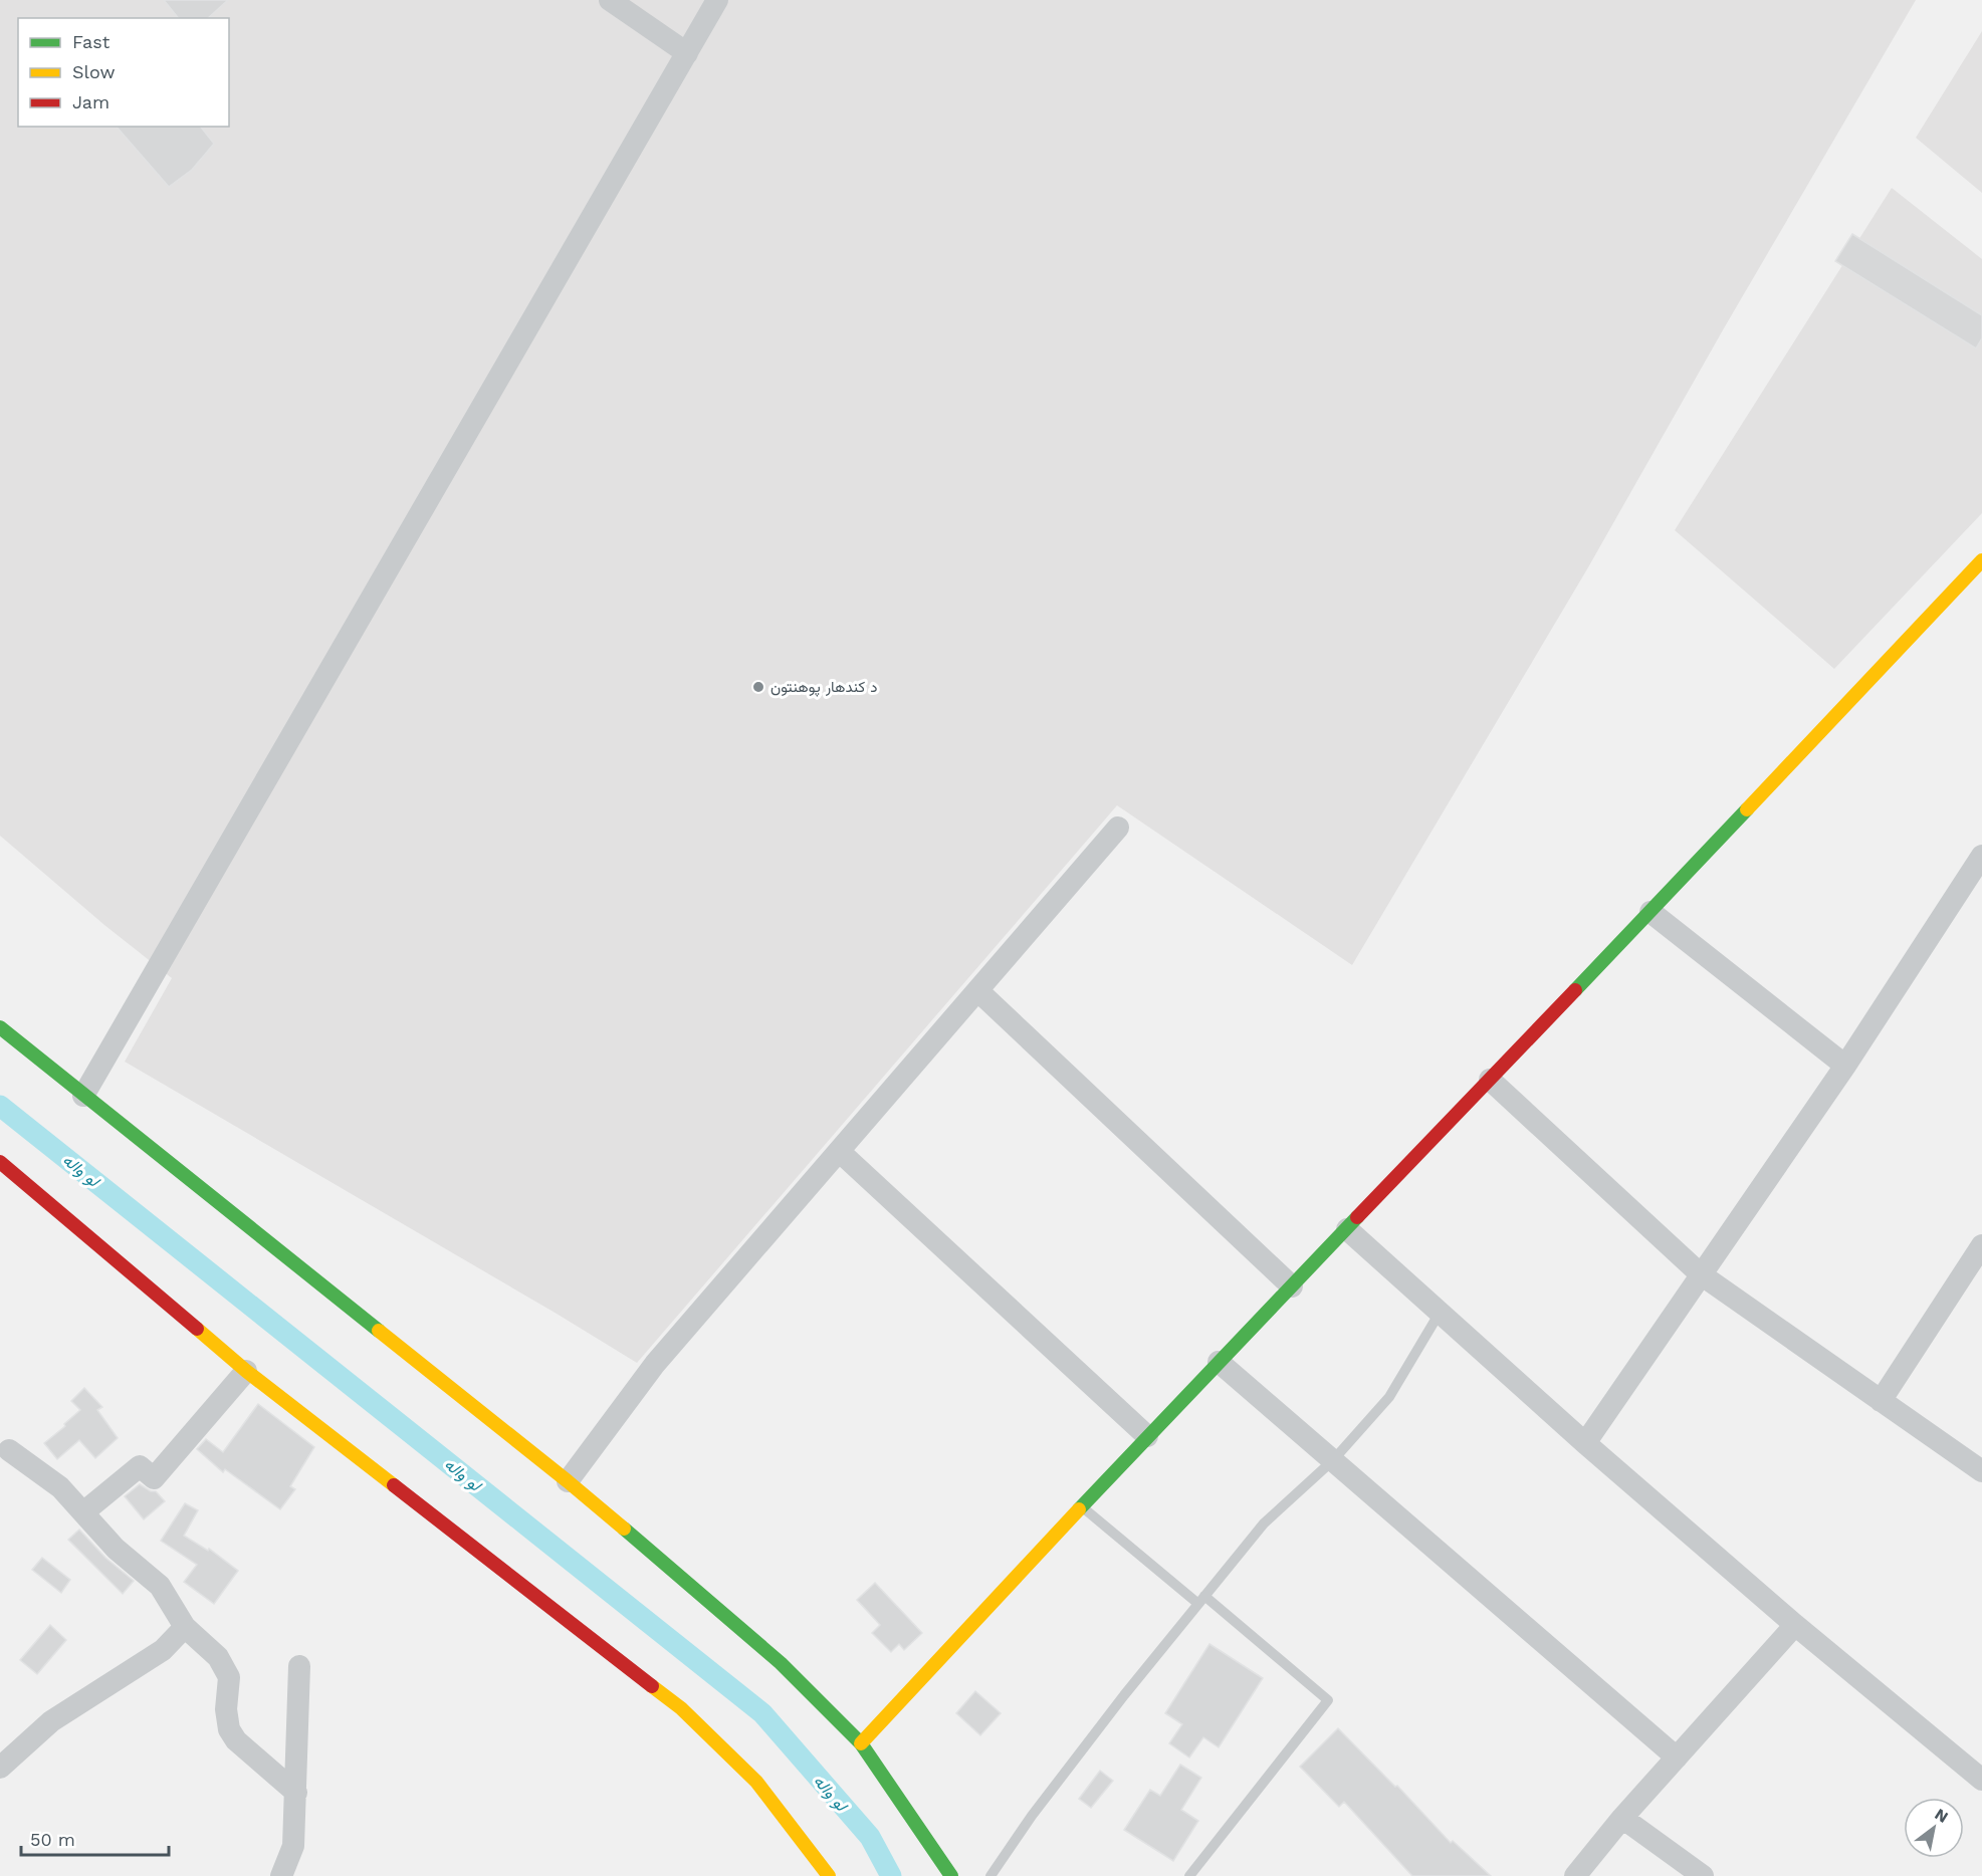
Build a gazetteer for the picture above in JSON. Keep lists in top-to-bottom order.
{
  "water": ["لو واله"],
  "places": ["د کندهار پوهنتون"],
  "legend": ["Fast", "Slow", "Jam"],
  "scale_bar": "50 m",
  "north": "top right"
}
